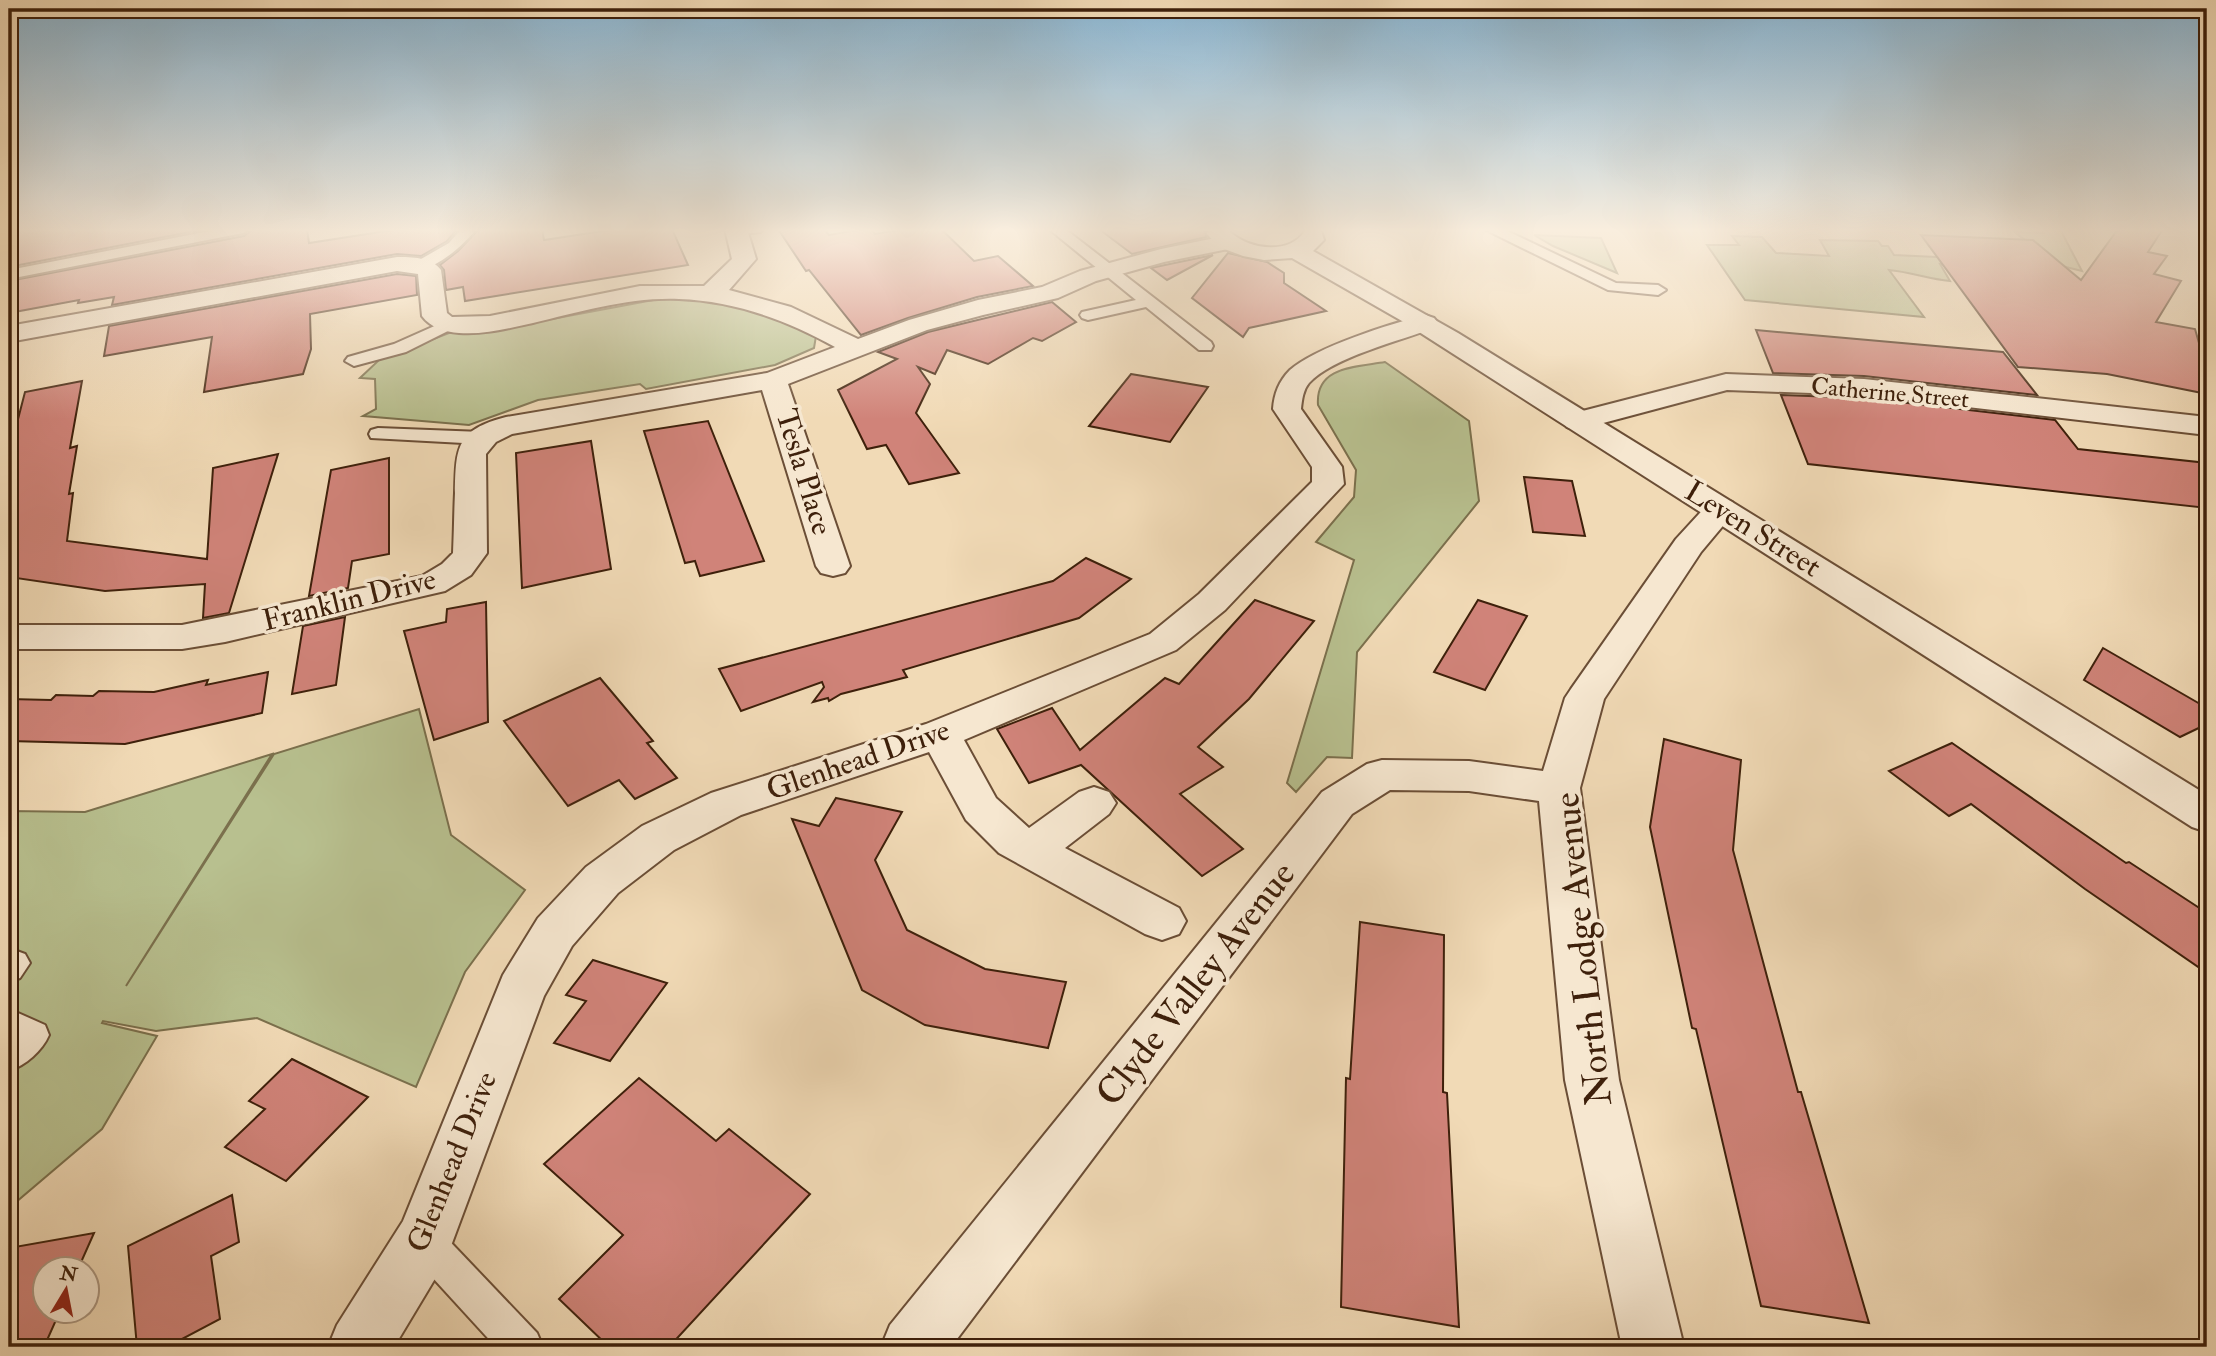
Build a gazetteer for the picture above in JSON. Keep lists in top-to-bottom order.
{
  "streets": {
    "street": [
      "Catherine Street",
      "Tesla Place",
      "Leven Street",
      "Franklin Drive",
      "Glenhead Drive",
      "North Lodge Avenue",
      "Clyde Valley Avenue"
    ]
  },
  "crossings": [
    ["Catherine Street", "Leven Street"],
    ["Leven Street", "Glenhead Drive"],
    ["Leven Street", "North Lodge Avenue"],
    ["North Lodge Avenue", "Clyde Valley Avenue"]
  ],
  "north": "top"
}
